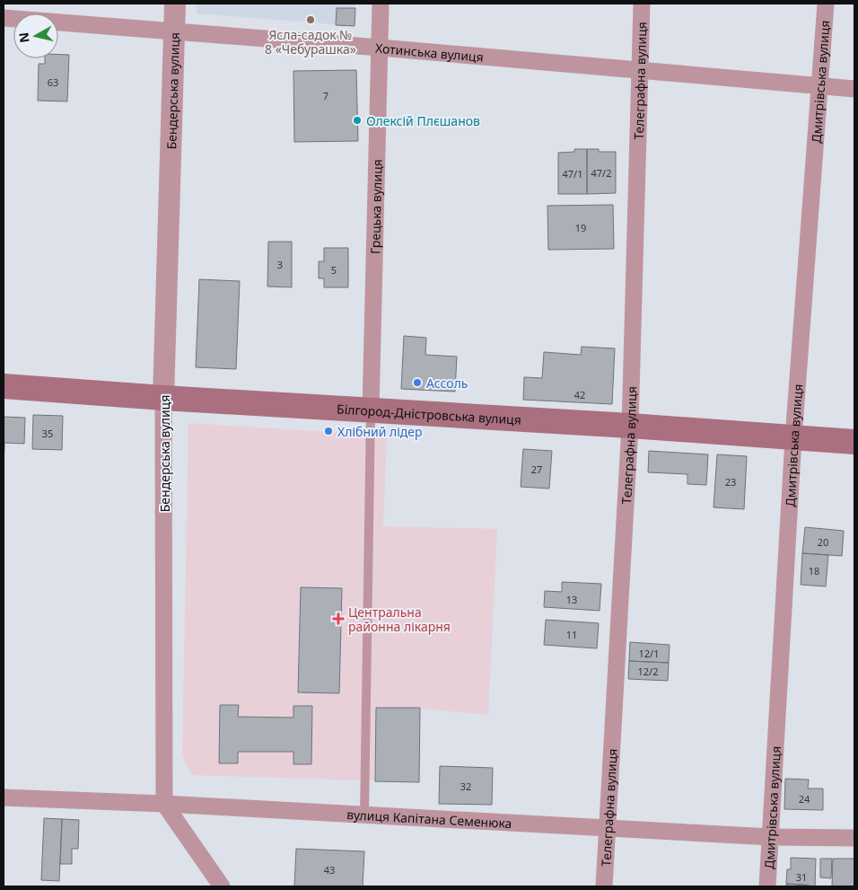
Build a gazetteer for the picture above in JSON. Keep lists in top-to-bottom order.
{
  "streets": {
    "main road": ["Білгород-Дністровська вулиця"],
    "street": [
      "Хотинська вулиця",
      "Телеграфна вулиця",
      "Дмитрівська вулиця",
      "Бендерська вулиця",
      "Грецька вулиця",
      "вулиця Капітана Семенюка"
    ]
  },
  "crossings": [
    ["Хотинська вулиця", "Телеграфна вулиця"],
    ["Хотинська вулиця", "Дмитрівська вулиця"],
    ["Хотинська вулиця", "Бендерська вулиця"],
    ["Хотинська вулиця", "Грецька вулиця"],
    ["Телеграфна вулиця", "Білгород-Дністровська вулиця"],
    ["Телеграфна вулиця", "вулиця Капітана Семенюка"],
    ["Дмитрівська вулиця", "Білгород-Дністровська вулиця"],
    ["Дмитрівська вулиця", "вулиця Капітана Семенюка"],
    ["Бендерська вулиця", "Білгород-Дністровська вулиця"],
    ["Бендерська вулиця", "вулиця Капітана Семенюка"],
    ["Грецька вулиця", "Білгород-Дністровська вулиця"]
  ],
  "places": {
    "other": [
      "Ясла-садок № 8 «Чебурашка»",
      "Олексій Плєшанов",
      "Ассоль",
      "Хлібний лідер"
    ],
    "health": ["Центральна районна лікарня"]
  },
  "house_numbers": [
    "63",
    "7",
    "47/2",
    "47/1",
    "19",
    "3",
    "5",
    "42",
    "35",
    "27",
    "23",
    "20",
    "18",
    "13",
    "11",
    "12/1",
    "12/2",
    "32",
    "24",
    "43",
    "31"
  ],
  "north": "left"
}
